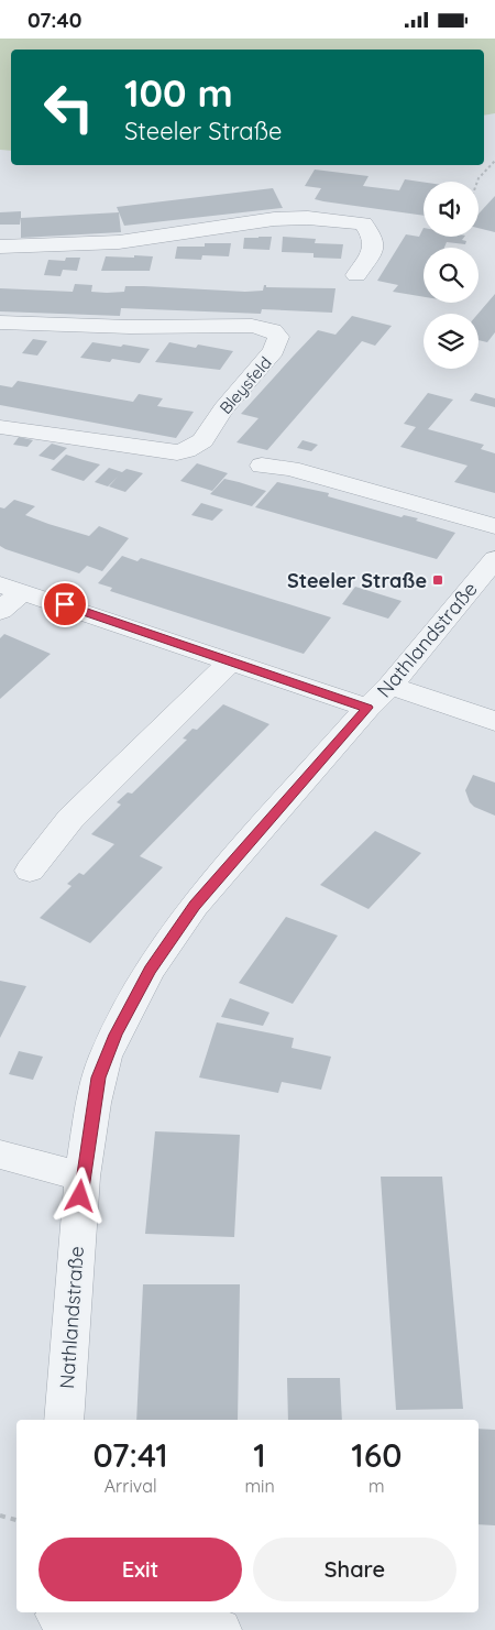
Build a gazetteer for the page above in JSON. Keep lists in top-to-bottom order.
{
  "streets": {
    "street": ["Bleysfeld", "Nathlandstraße"]
  },
  "places": {
    "transit": ["Steeler Straße"]
  },
  "page": {
    "status": "07:40",
    "turn": ["100 m", "Steeler Straße"],
    "eta": [
      "07:41",
      "Arrival",
      "1",
      "min",
      "160",
      "m"
    ],
    "buttons": ["Exit", "Share"]
  }
}
